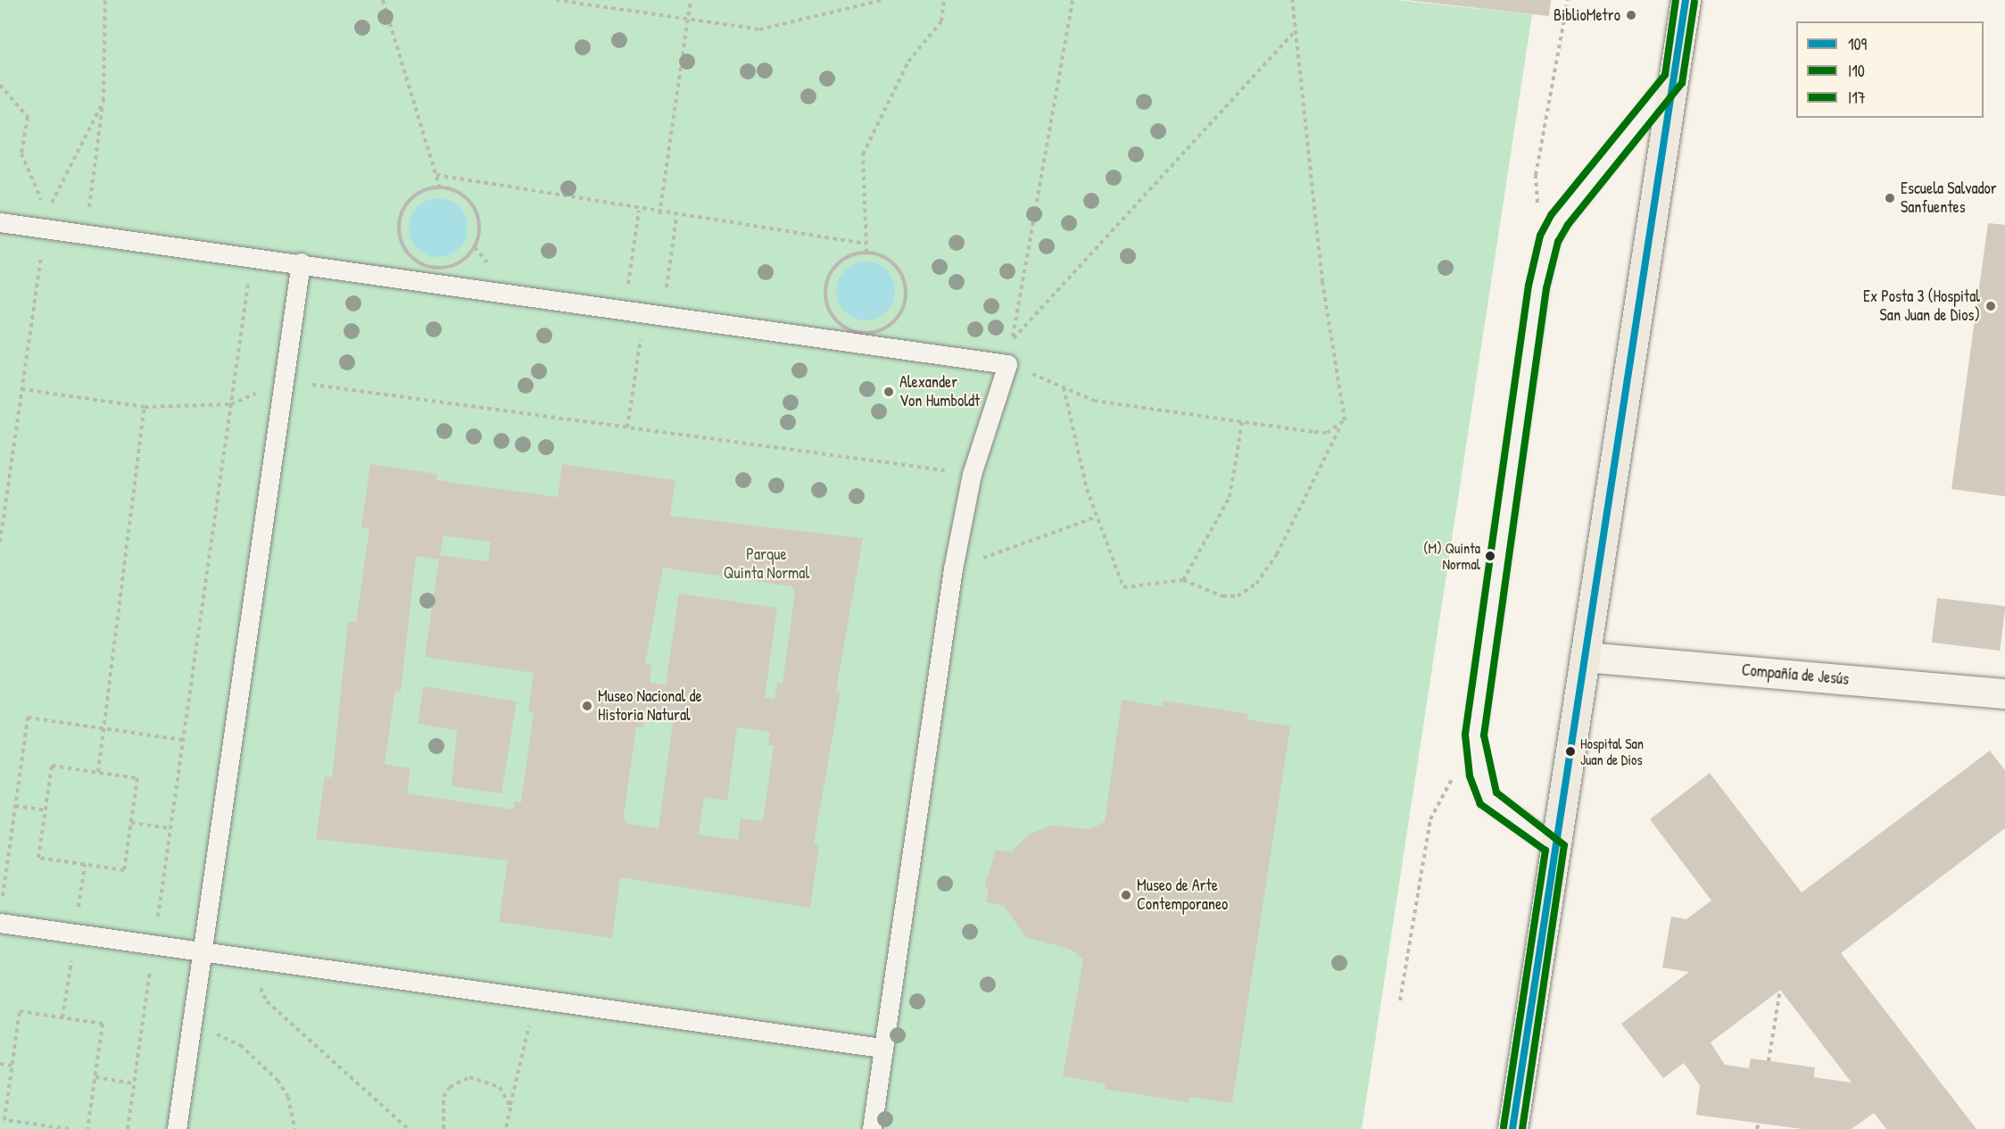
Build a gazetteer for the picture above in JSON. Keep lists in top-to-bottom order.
{
  "streets": {
    "street": ["Compañía de Jesús"]
  },
  "parks": ["Parque Quinta Normal"],
  "places": [
    "BiblioMetro",
    "Escuela Salvador Sanfuentes",
    "Ex Posta 3 (Hospital San Juan de Dios)",
    "Alexander Von Humboldt",
    "(M) Quinta Normal",
    "Museo Nacional de Historia Natural",
    "Hospital San Juan de Dios",
    "Museo de Arte Contemporaneo"
  ],
  "lines": ["transit line 109", "transit line I17", "transit line I10"],
  "legend": ["109", "I10", "I17"]
}
